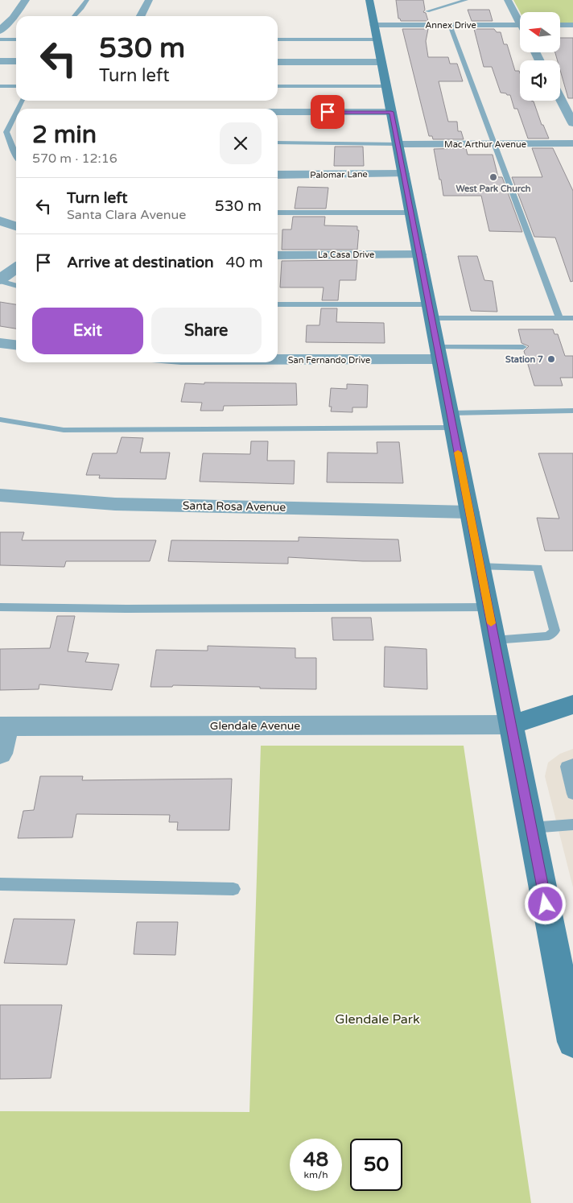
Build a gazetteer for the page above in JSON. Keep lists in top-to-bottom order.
{
  "streets": {
    "street": [
      "Annex Drive",
      "Mac Arthur Avenue",
      "Palomar Lane",
      "La Casa Drive",
      "San Fernando Drive",
      "Santa Rosa Avenue",
      "Glendale Avenue"
    ]
  },
  "parks": ["Glendale Park"],
  "places": ["West Park Church", "Station 7"],
  "north": "left",
  "page": {
    "turn": ["530 m", "Turn left"],
    "heading": ["2 min", "570 m · 12:16"],
    "list": [
      {
        "name": "Turn left",
        "note": "Santa Clara Avenue",
        "value": "530 m"
      },
      {
        "name": "Arrive at destination",
        "value": "40 m"
      }
    ],
    "buttons": ["Exit", "Share"],
    "speed": "48 km/h",
    "limit": "50"
  }
}
